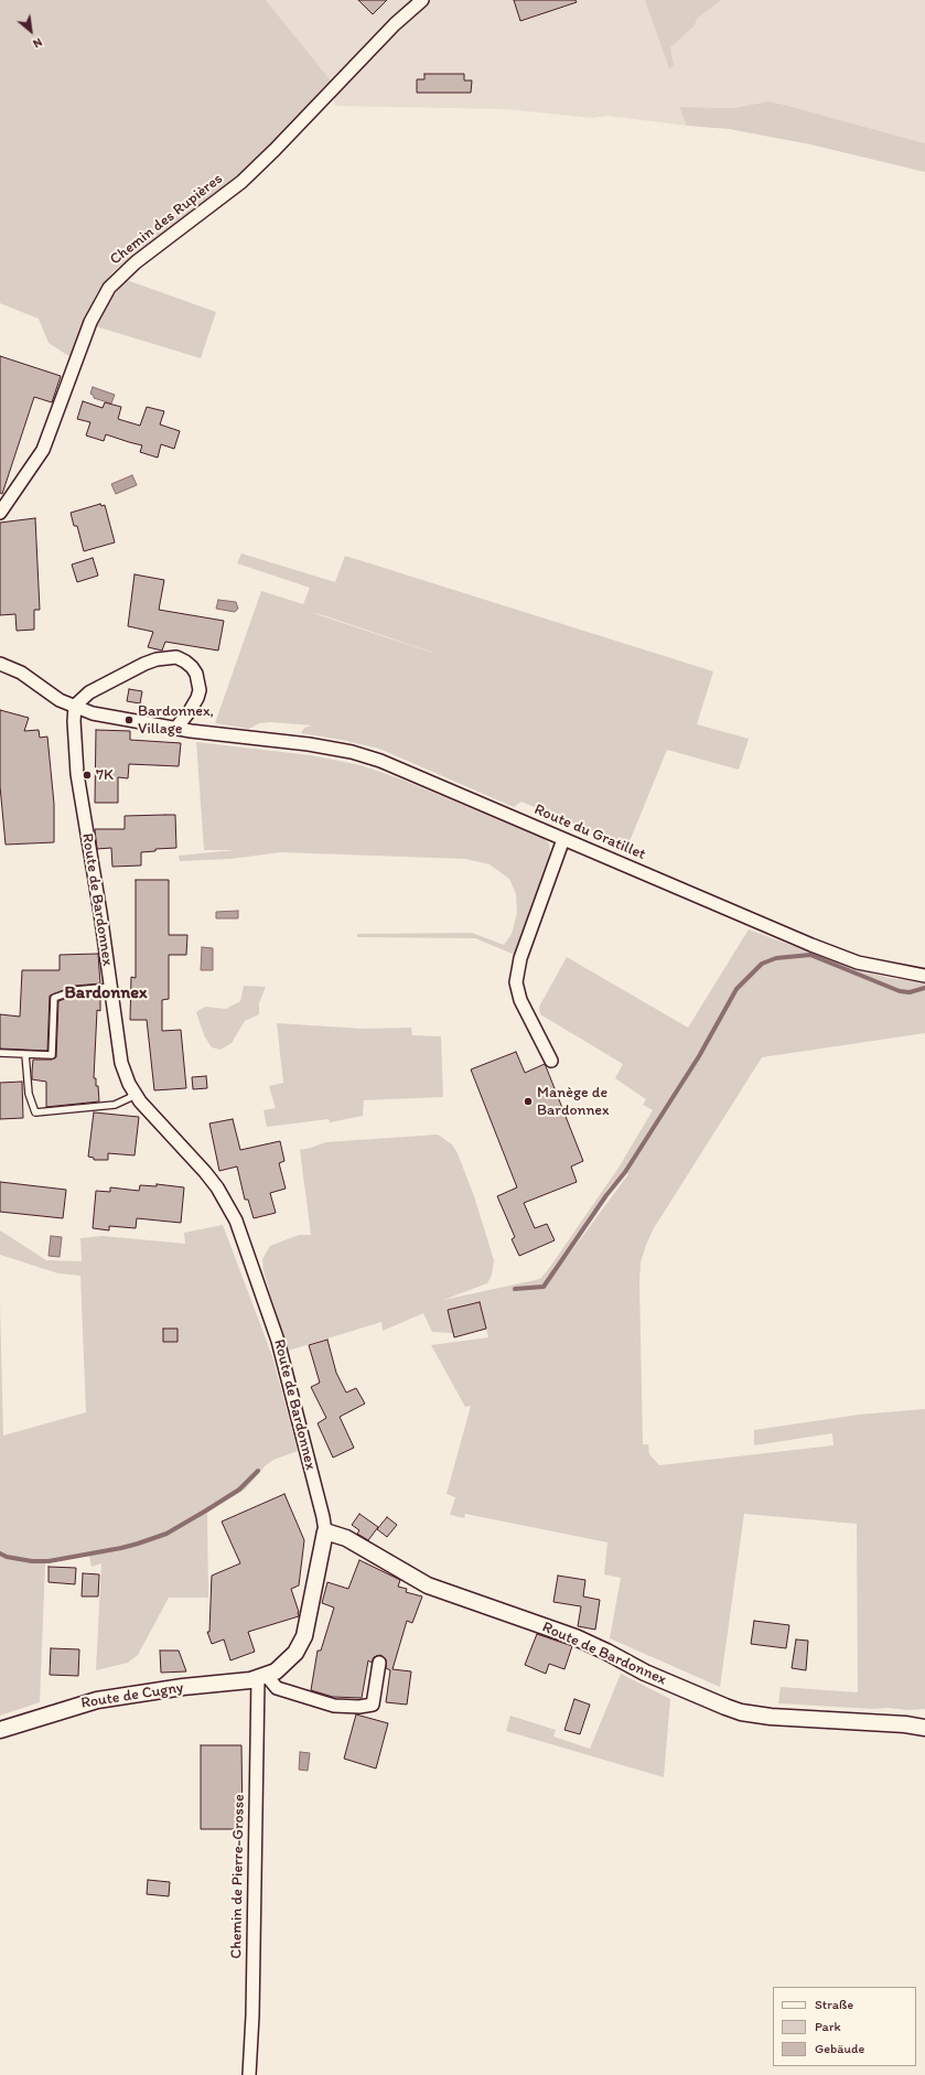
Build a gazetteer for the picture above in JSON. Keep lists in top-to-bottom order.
{
  "streets": {
    "street": [
      "Chemin des Rupières",
      "Route du Gratillet",
      "Route de Bardonnex",
      "Route de Cugny",
      "Chemin de Pierre-Grosse"
    ]
  },
  "crossings": [
    ["Route du Gratillet", "Route de Bardonnex"],
    ["Route de Bardonnex", "Route de Cugny"],
    ["Route de Cugny", "Chemin de Pierre-Grosse"]
  ],
  "districts": ["Bardonnex"],
  "places": ["Bardonnex, Village", "7K", "Manège de Bardonnex"],
  "legend": ["Straße", "Park", "Gebäude"],
  "north": "bottom right"
}
